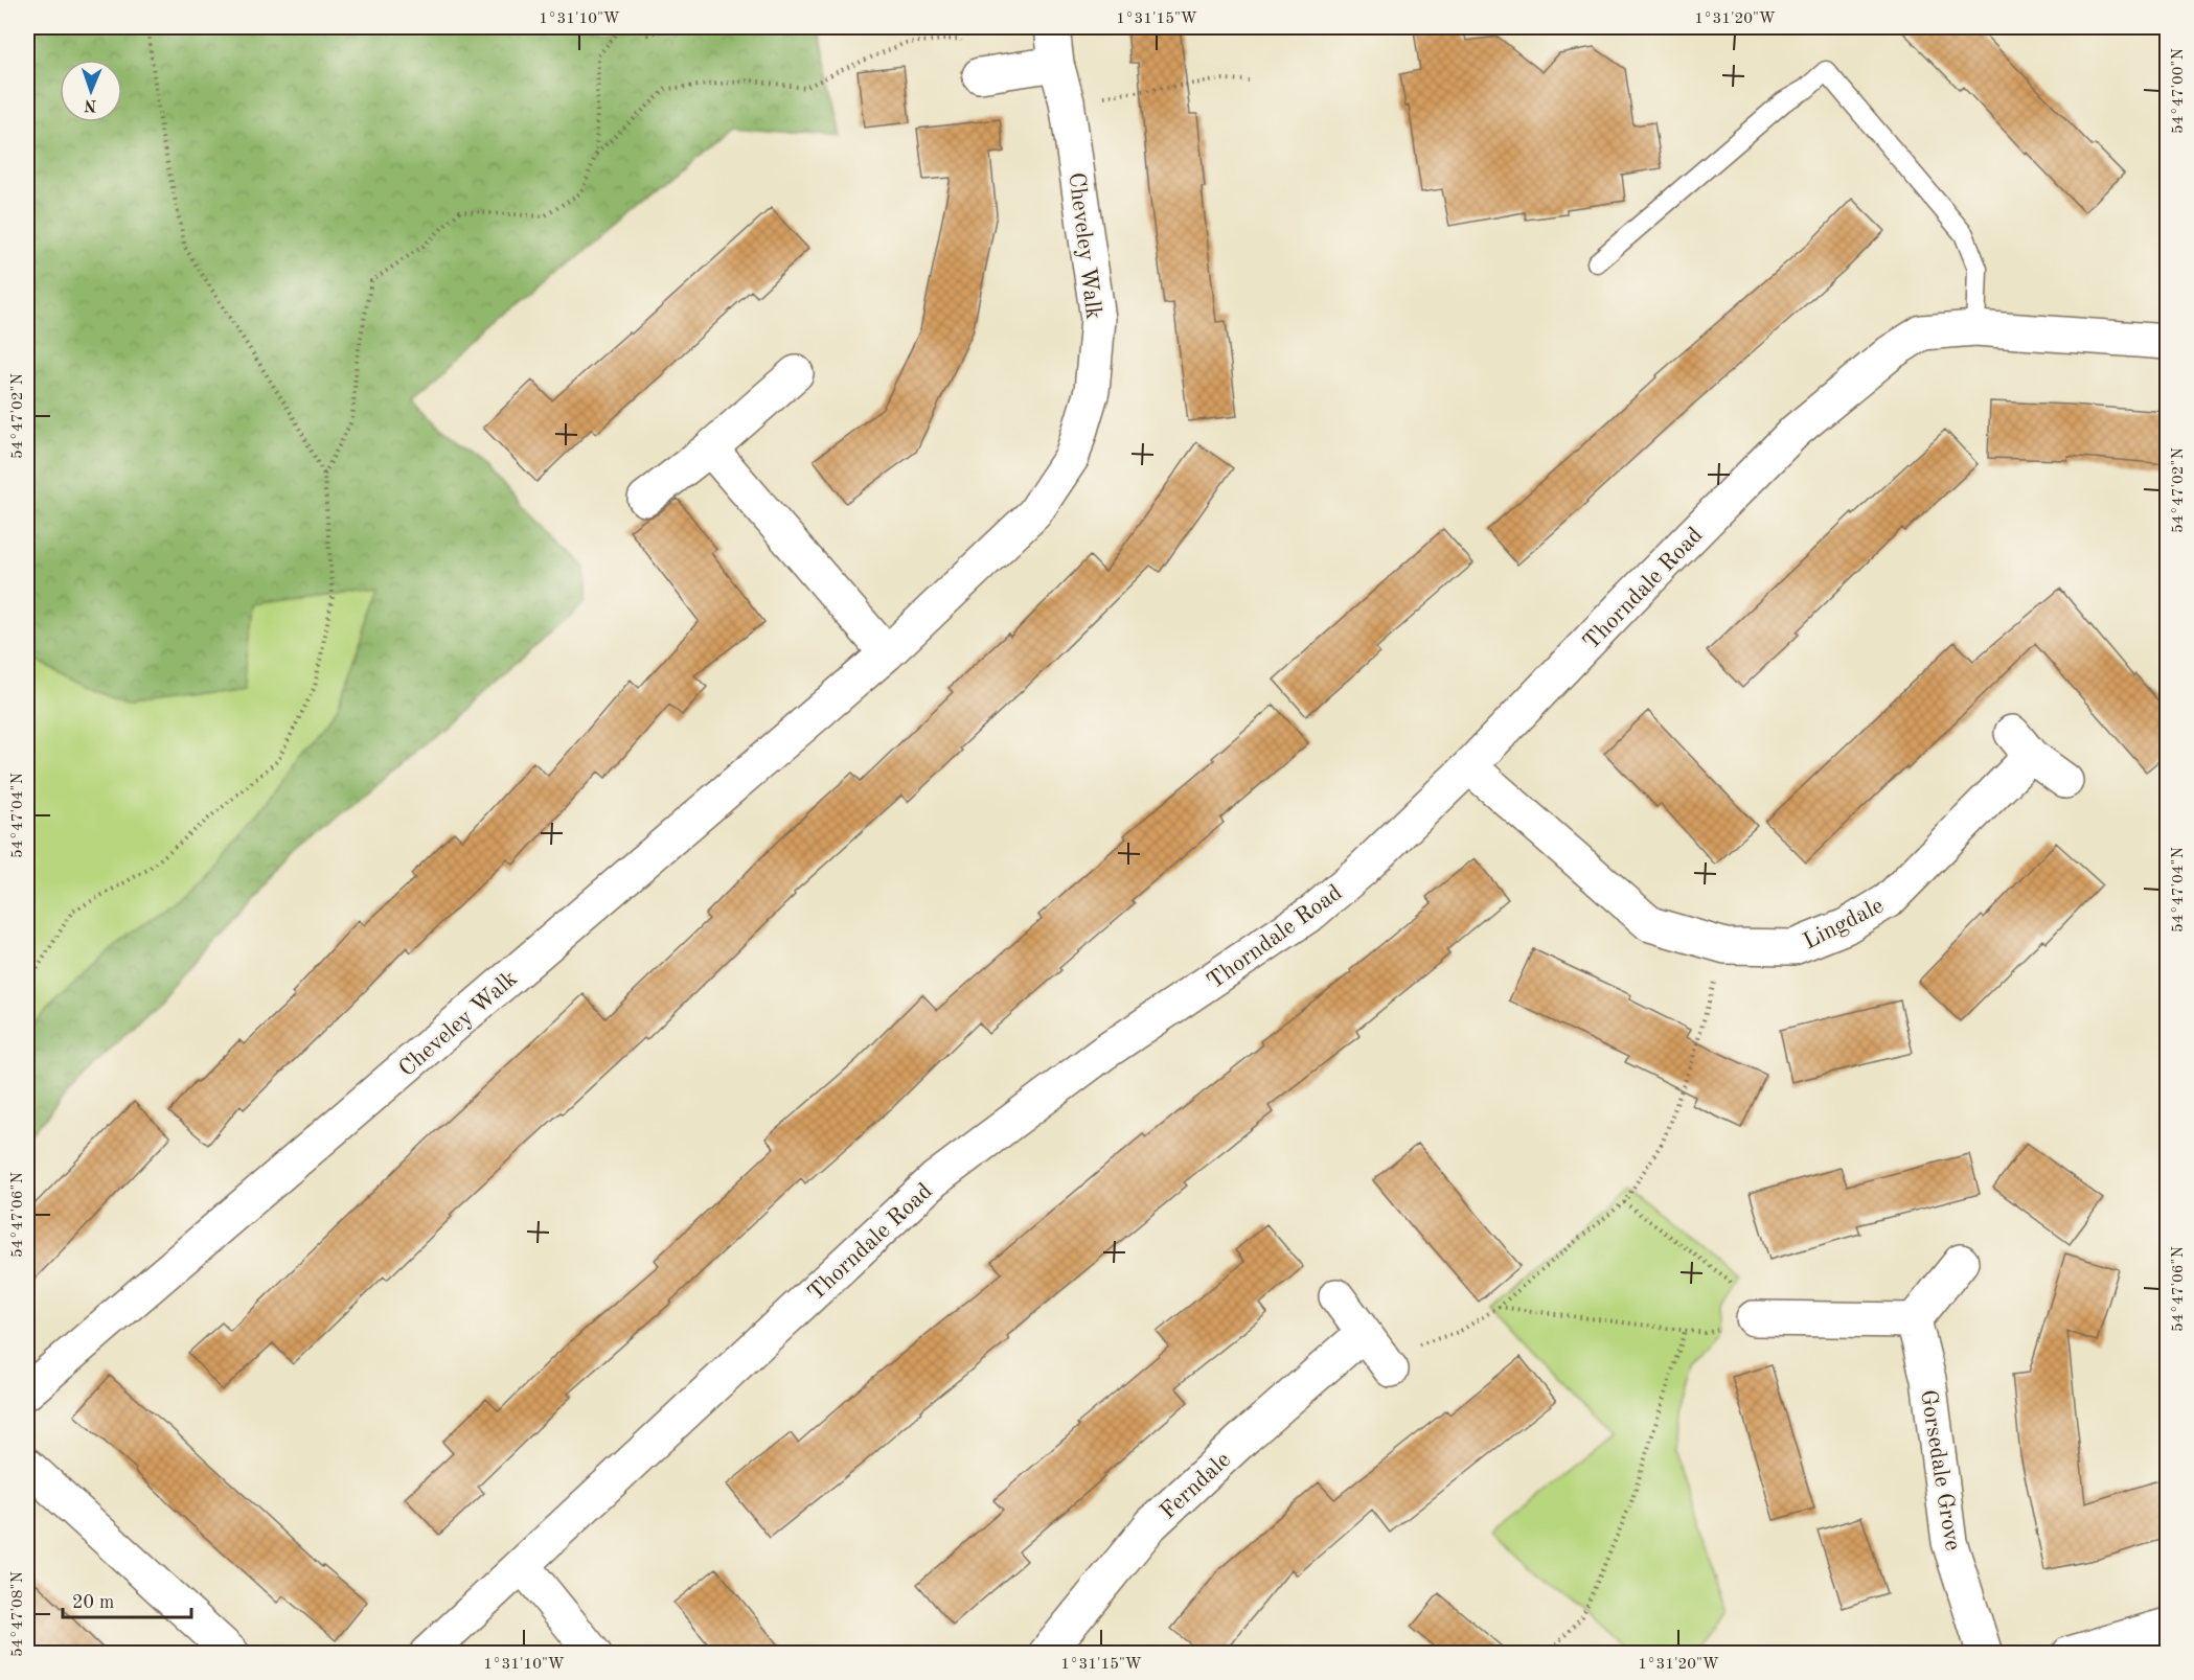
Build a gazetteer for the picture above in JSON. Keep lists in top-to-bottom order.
{
  "streets": {
    "street": [
      "Cheveley Walk",
      "Thorndale Road",
      "Lingdale",
      "Gorsedale Grove",
      "Ferndale"
    ]
  },
  "crossings": [
    ["Thorndale Road", "Lingdale"]
  ],
  "scale_bar": "20 m",
  "north": "bottom",
  "coordinates": [
    "1°31'10\"W",
    "1°31'15\"W",
    "1°31'20\"W",
    "54°47'00\"N",
    "54°47'02\"N",
    "54°47'04\"N",
    "54°47'06\"N",
    "54°47'08\"N"
  ]
}
